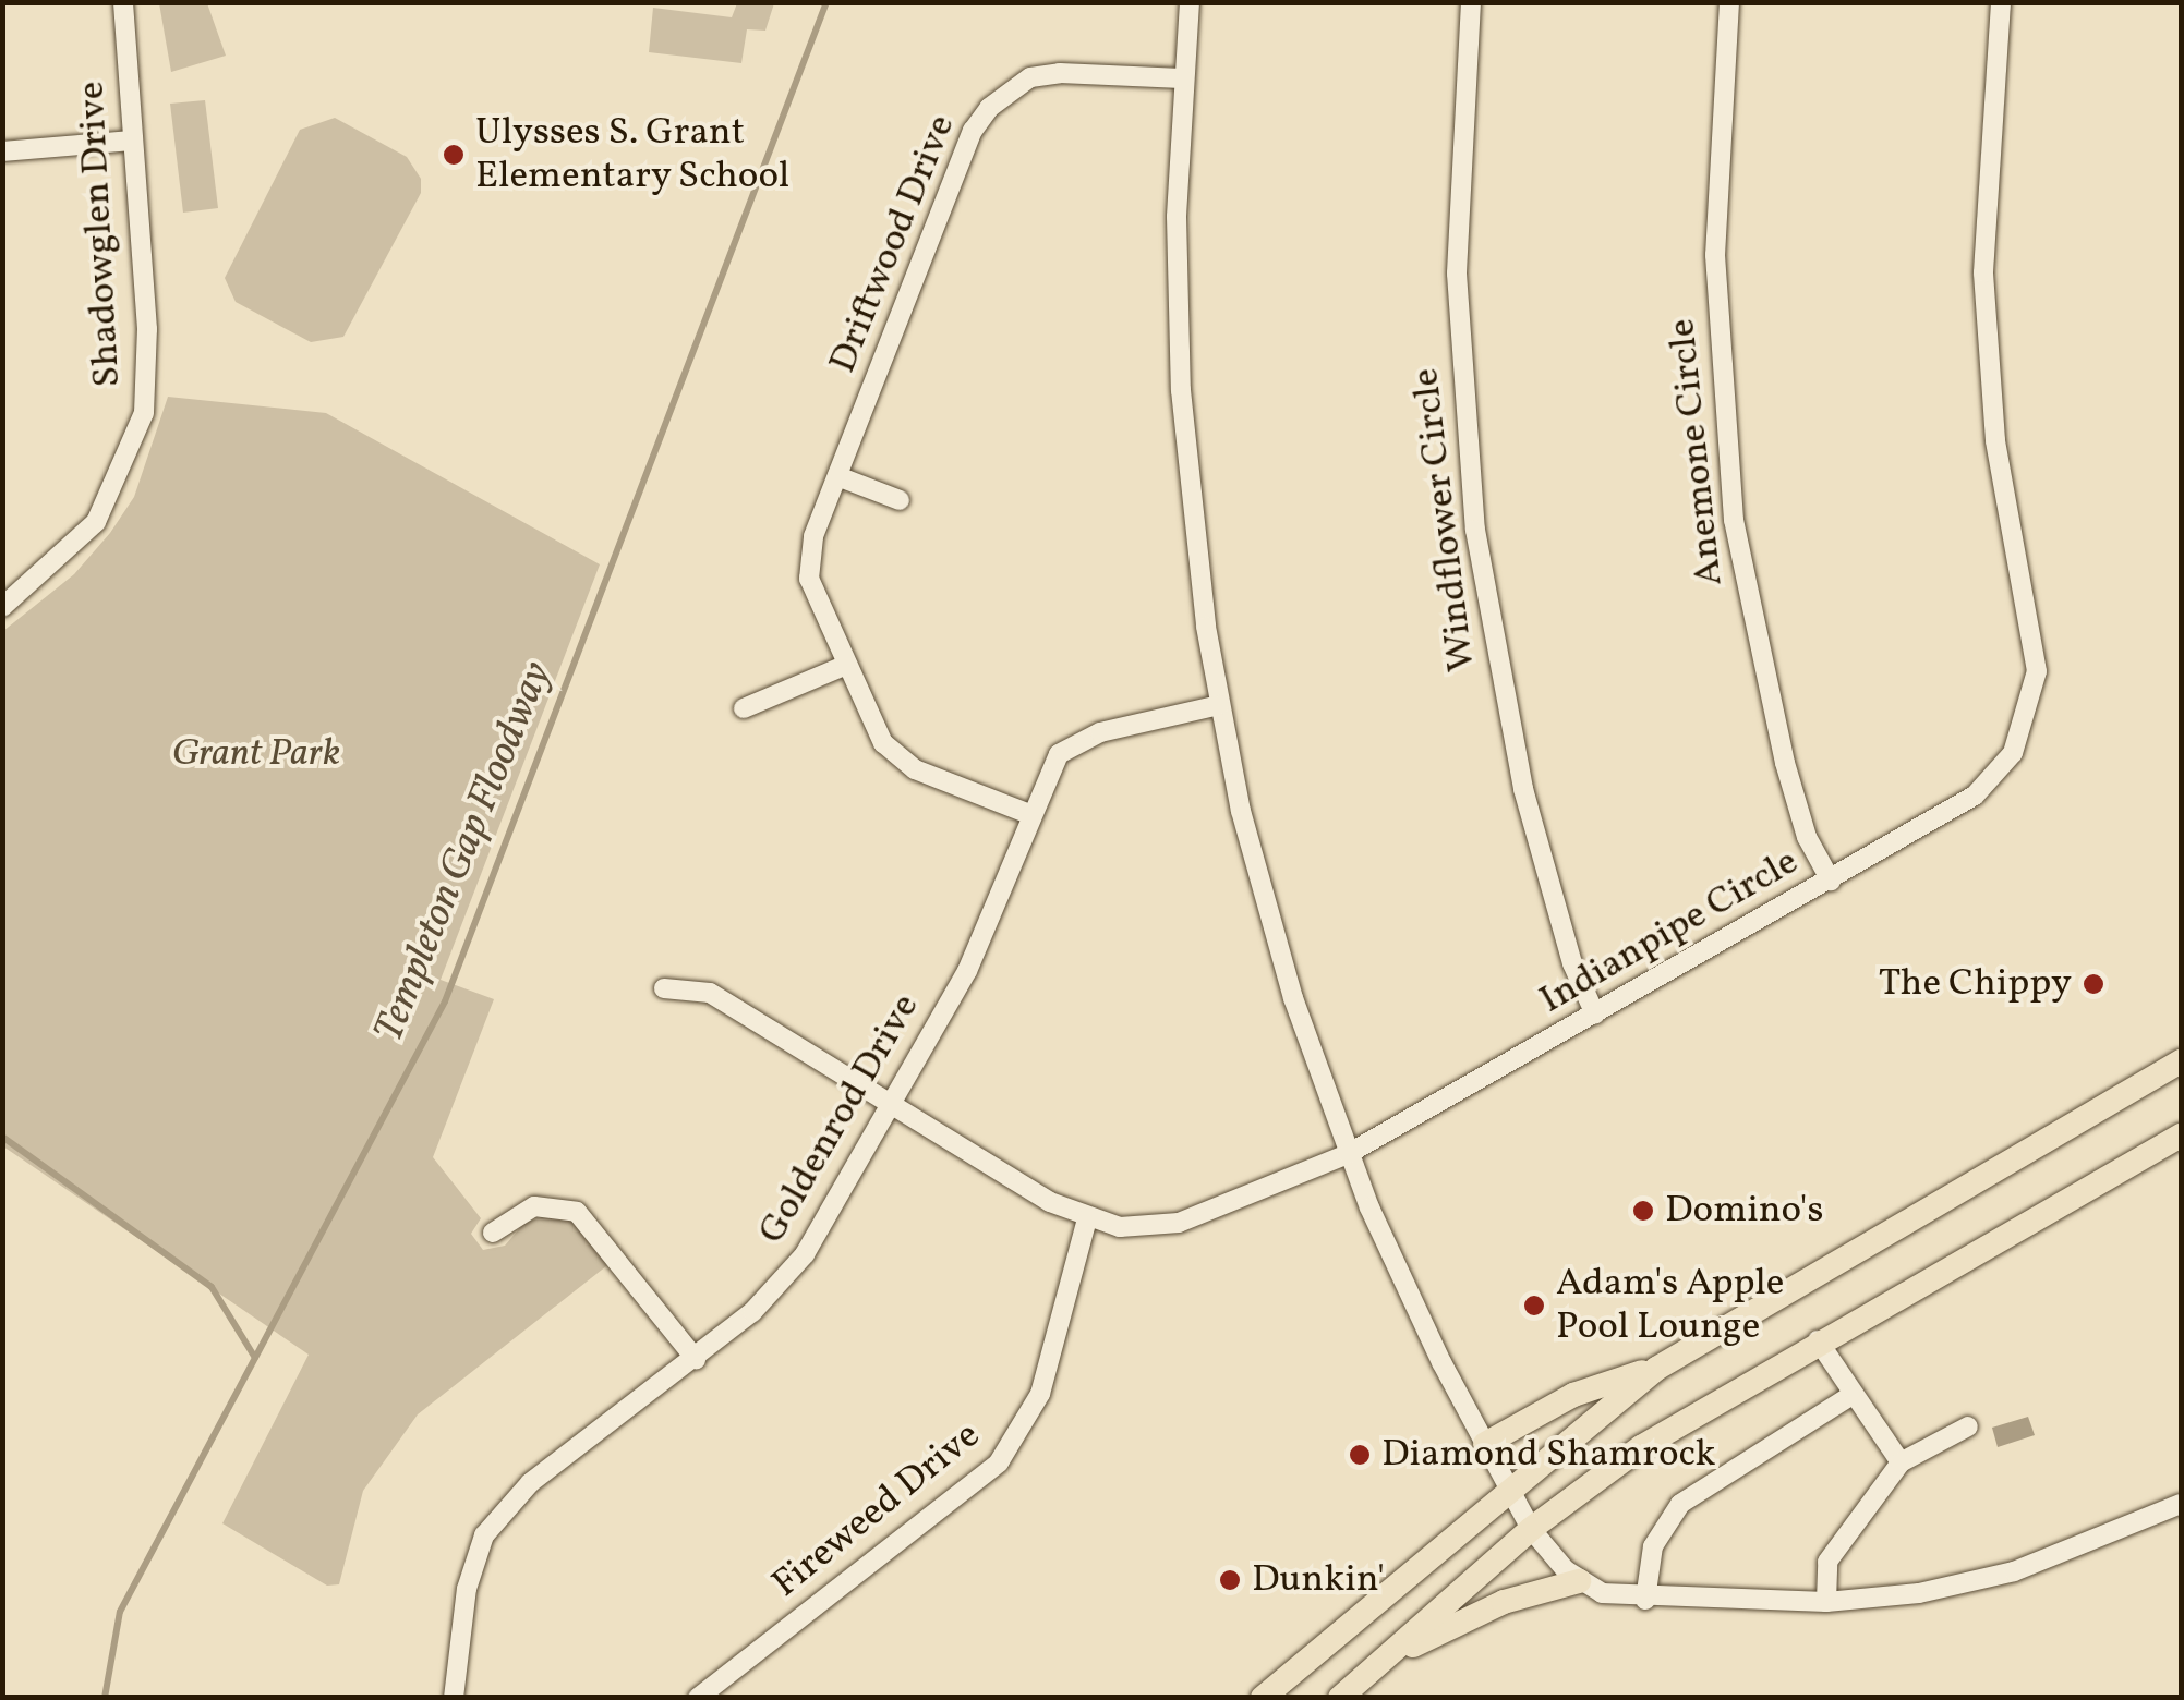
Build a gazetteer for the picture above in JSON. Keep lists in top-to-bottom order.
{
  "streets": {
    "street": [
      "Shadowglen Drive",
      "Driftwood Drive",
      "Anemone Circle",
      "Windflower Circle",
      "Indianpipe Circle",
      "Goldenrod Drive",
      "Fireweed Drive"
    ]
  },
  "crossings": [
    ["Driftwood Drive", "Goldenrod Drive"],
    ["Anemone Circle", "Indianpipe Circle"],
    ["Windflower Circle", "Indianpipe Circle"],
    ["Indianpipe Circle", "Goldenrod Drive"],
    ["Indianpipe Circle", "Fireweed Drive"]
  ],
  "water": ["Templeton Gap Floodway"],
  "parks": ["Grant Park"],
  "places": [
    "Ulysses S. Grant Elementary School",
    "The Chippy",
    "Domino's",
    "Adam's Apple Pool Lounge",
    "Diamond Shamrock",
    "Dunkin'"
  ]
}
